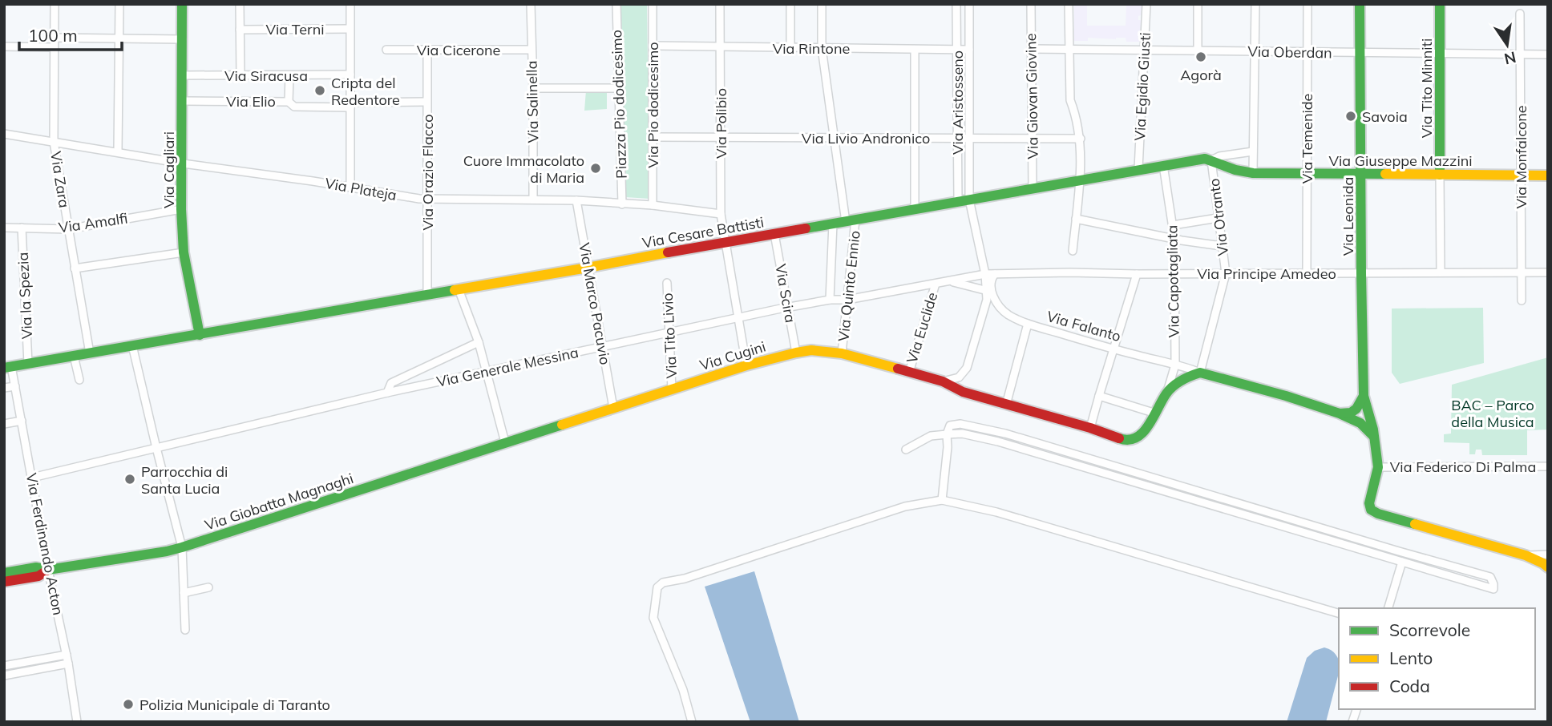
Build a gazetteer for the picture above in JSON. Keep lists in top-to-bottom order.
{
  "streets": {
    "main road": [
      "Via Tito Minniti",
      "Via Giuseppe Mazzini",
      "Via Cagliari",
      "Via Leonida",
      "Via Cesare Battisti",
      "Via Falanto",
      "Via Cugini",
      "Via Giobatta Magnaghi"
    ],
    "street": [
      "Via Terni",
      "Via Rintone",
      "Via Cicerone",
      "Via Oberdan",
      "Via Siracusa",
      "Via Egidio Giusti",
      "Via Giovan Giovine",
      "Via Elio",
      "Via Salinella",
      "Via Aristosseno",
      "Piazza Pio dodicesimo",
      "Via Pio dodicesimo",
      "Via Polibio",
      "Via Livio Andronico",
      "Via Temenide",
      "Via Monfalcone",
      "Via Orazio Flacco",
      "Via Zara",
      "Via Plateja",
      "Via Otranto",
      "Via Amalfi",
      "Via Principe Amedeo",
      "Via Capotagliata",
      "Via Quinto Ennio",
      "Via Scira",
      "Via la Spezia",
      "Via Marco Pacuvio",
      "Via Euclide",
      "Via Tito Livio",
      "Via Generale Messina",
      "Via Federico Di Palma",
      "Via Ferdinando Acton"
    ]
  },
  "crossings": [
    ["Via Rintone", "Via Aristosseno"],
    ["Via Rintone", "Via Pio dodicesimo"],
    ["Via Rintone", "Via Polibio"],
    ["Via Rintone", "Via Quinto Ennio"],
    ["Via Cicerone", "Via Salinella"],
    ["Via Cicerone", "Via Orazio Flacco"],
    ["Via Oberdan", "Via Egidio Giusti"],
    ["Via Oberdan", "Via Tito Minniti"],
    ["Via Oberdan", "Via Giovan Giovine"],
    ["Via Oberdan", "Via Temenide"],
    ["Via Oberdan", "Via Monfalcone"],
    ["Via Oberdan", "Via Leonida"],
    ["Via Siracusa", "Via Cagliari"],
    ["Via Egidio Giusti", "Via Cesare Battisti"],
    ["Via Tito Minniti", "Via Giuseppe Mazzini"],
    ["Via Tito Minniti", "Via Principe Amedeo"],
    ["Via Giovan Giovine", "Via Livio Andronico"],
    ["Via Giovan Giovine", "Via Cesare Battisti"],
    ["Via Elio", "Via Cagliari"],
    ["Via Elio", "Via Orazio Flacco"],
    ["Via Salinella", "Via Plateja"],
    ["Via Aristosseno", "Via Livio Andronico"],
    ["Via Aristosseno", "Via Cesare Battisti"],
    ["Piazza Pio dodicesimo", "Via Plateja"],
    ["Via Pio dodicesimo", "Via Livio Andronico"],
    ["Via Pio dodicesimo", "Via Plateja"],
    ["Via Polibio", "Via Livio Andronico"],
    ["Via Polibio", "Via Plateja"],
    ["Via Polibio", "Via Cesare Battisti"],
    ["Via Polibio", "Via Cugini"],
    ["Via Polibio", "Via Generale Messina"],
    ["Via Livio Andronico", "Via Quinto Ennio"],
    ["Via Temenide", "Via Giuseppe Mazzini"],
    ["Via Temenide", "Via Principe Amedeo"],
    ["Via Monfalcone", "Via Giuseppe Mazzini"],
    ["Via Monfalcone", "Via Principe Amedeo"],
    ["Via Giuseppe Mazzini", "Via Leonida"],
    ["Via Giuseppe Mazzini", "Via Otranto"],
    ["Via Giuseppe Mazzini", "Via Cesare Battisti"],
    ["Via Cagliari", "Via Plateja"],
    ["Via Cagliari", "Via Amalfi"],
    ["Via Cagliari", "Via Cesare Battisti"],
    ["Via Orazio Flacco", "Via Plateja"],
    ["Via Orazio Flacco", "Via Cesare Battisti"],
    ["Via Zara", "Via Plateja"],
    ["Via Zara", "Via Amalfi"],
    ["Via Zara", "Via Cesare Battisti"],
    ["Via Plateja", "Via Marco Pacuvio"],
    ["Via Leonida", "Via Principe Amedeo"],
    ["Via Otranto", "Via Cesare Battisti"],
    ["Via Otranto", "Via Principe Amedeo"],
    ["Via Otranto", "Via Falanto"],
    ["Via Amalfi", "Via la Spezia"],
    ["Via Cesare Battisti", "Via Capotagliata"],
    ["Via Cesare Battisti", "Via Quinto Ennio"],
    ["Via Cesare Battisti", "Via Scira"],
    ["Via Cesare Battisti", "Via la Spezia"],
    ["Via Cesare Battisti", "Via Marco Pacuvio"],
    ["Via Cesare Battisti", "Via Ferdinando Acton"],
    ["Via Principe Amedeo", "Via Capotagliata"],
    ["Via Principe Amedeo", "Via Generale Messina"],
    ["Via Capotagliata", "Via Falanto"],
    ["Via Capotagliata", "Via Cugini"],
    ["Via Quinto Ennio", "Via Cugini"],
    ["Via Quinto Ennio", "Via Generale Messina"],
    ["Via Scira", "Via Cugini"],
    ["Via Scira", "Via Generale Messina"],
    ["Via Marco Pacuvio", "Via Cugini"],
    ["Via Marco Pacuvio", "Via Generale Messina"],
    ["Via Euclide", "Via Cugini"],
    ["Via Euclide", "Via Generale Messina"],
    ["Via Tito Livio", "Via Cugini"],
    ["Via Tito Livio", "Via Generale Messina"],
    ["Via Cugini", "Via Giobatta Magnaghi"],
    ["Via Generale Messina", "Via Ferdinando Acton"],
    ["Via Giobatta Magnaghi", "Via Ferdinando Acton"]
  ],
  "parks": ["BAC – Parco della Musica"],
  "places": [
    "Agorà",
    "Cripta del Redentore",
    "Savoia",
    "Cuore Immacolato di Maria",
    "Parrocchia di Santa Lucia",
    "Polizia Municipale di Taranto"
  ],
  "legend": ["Scorrevole", "Lento", "Coda"],
  "scale_bar": "100 m",
  "north": "bottom"
}
